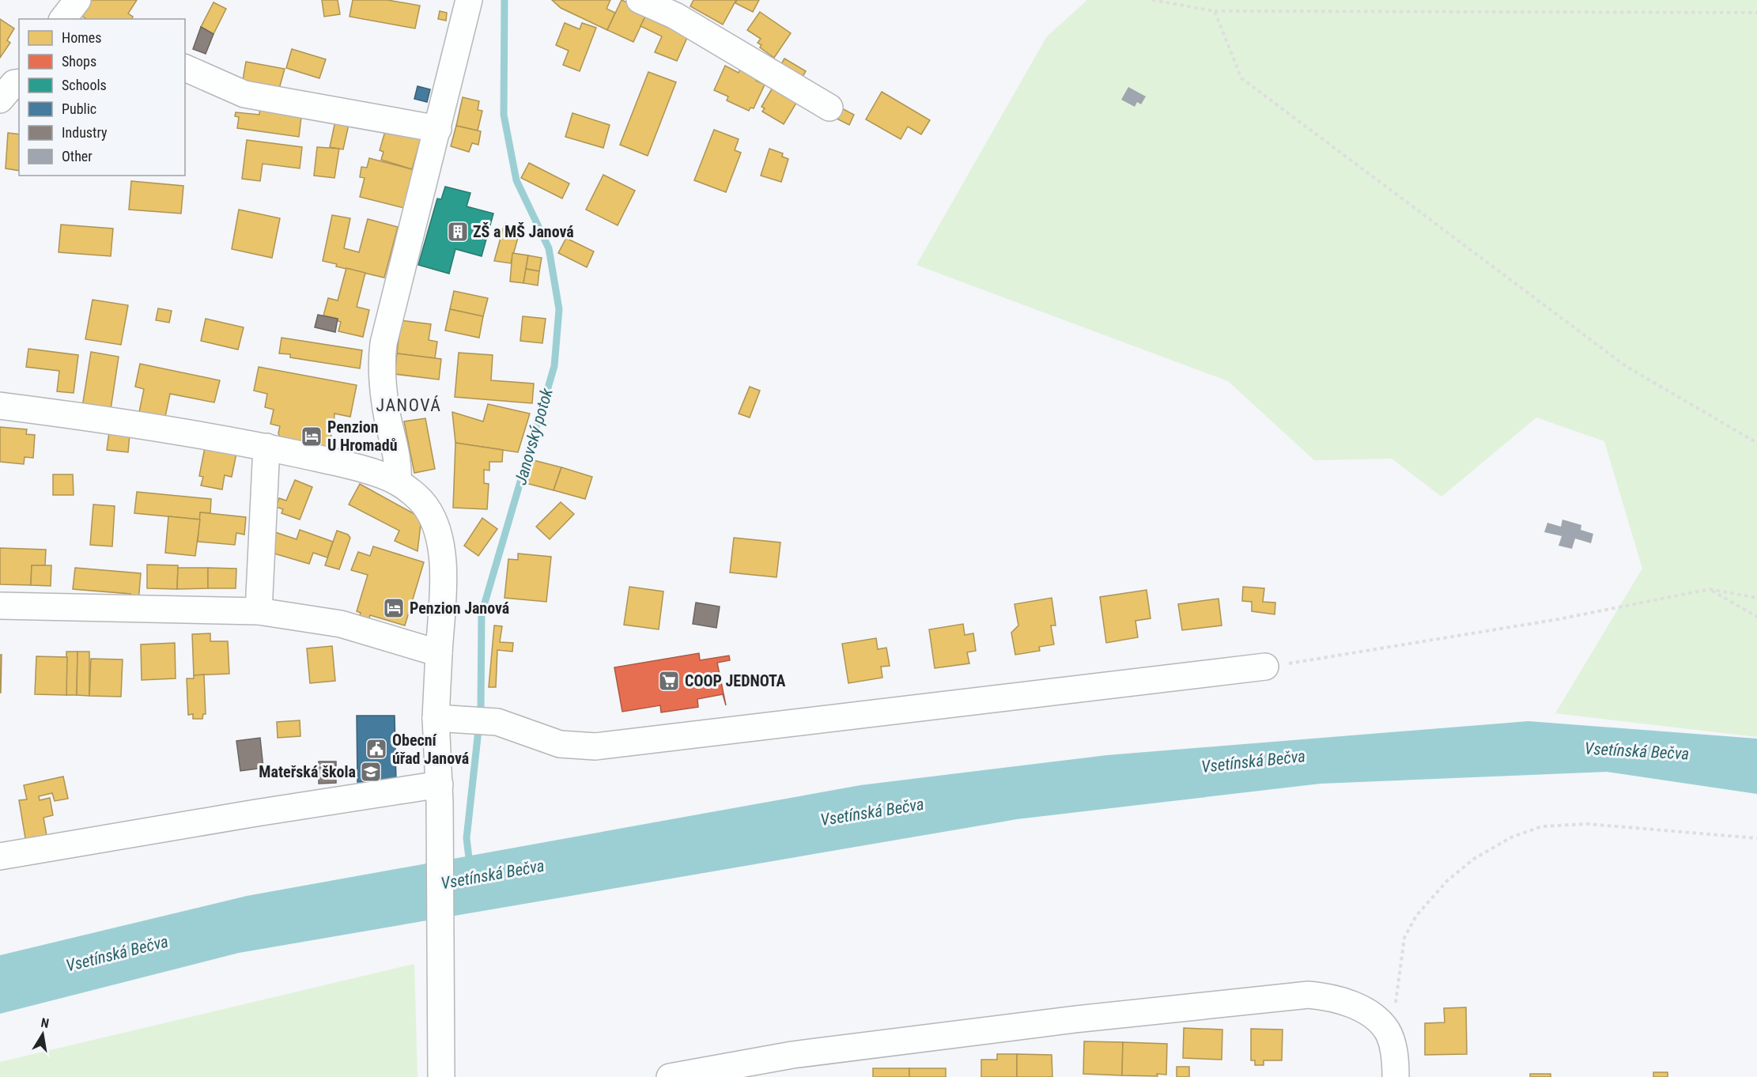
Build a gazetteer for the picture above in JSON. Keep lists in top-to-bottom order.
{
  "districts": ["JANOVÁ"],
  "water": ["Janovský potok", "Vsetínská Bečva"],
  "places": {
    "building": ["ZŠ a MŠ Janová"],
    "hotel": ["Penzion U Hromadů", "Penzion Janová"],
    "supermarket": ["COOP JEDNOTA"],
    "public building": ["Obecní úřad Janová"],
    "school or university": ["Mateřská škola"]
  },
  "legend": [
    "Homes",
    "Shops",
    "Schools",
    "Public",
    "Industry",
    "Other"
  ],
  "north": "top"
}
